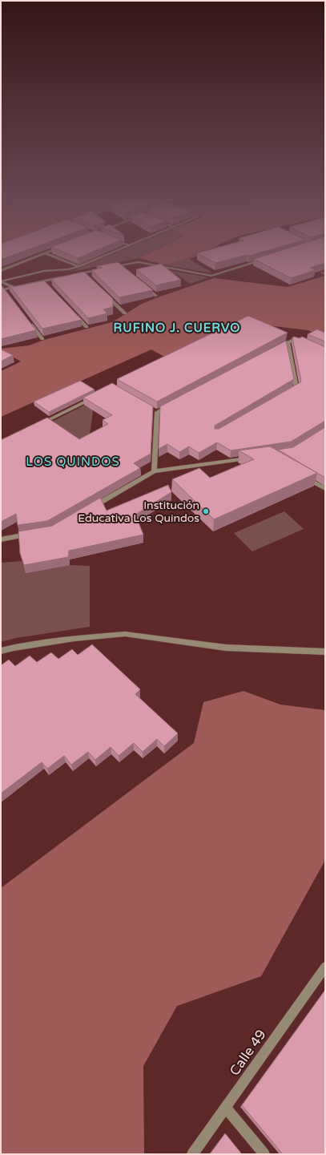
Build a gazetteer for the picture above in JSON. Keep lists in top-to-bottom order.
{
  "streets": {
    "street": ["Calle 49"]
  },
  "districts": ["RUFINO J. CUERVO", "LOS QUINDOS"],
  "places": ["Institución Educativa Los Quindos"]
}
